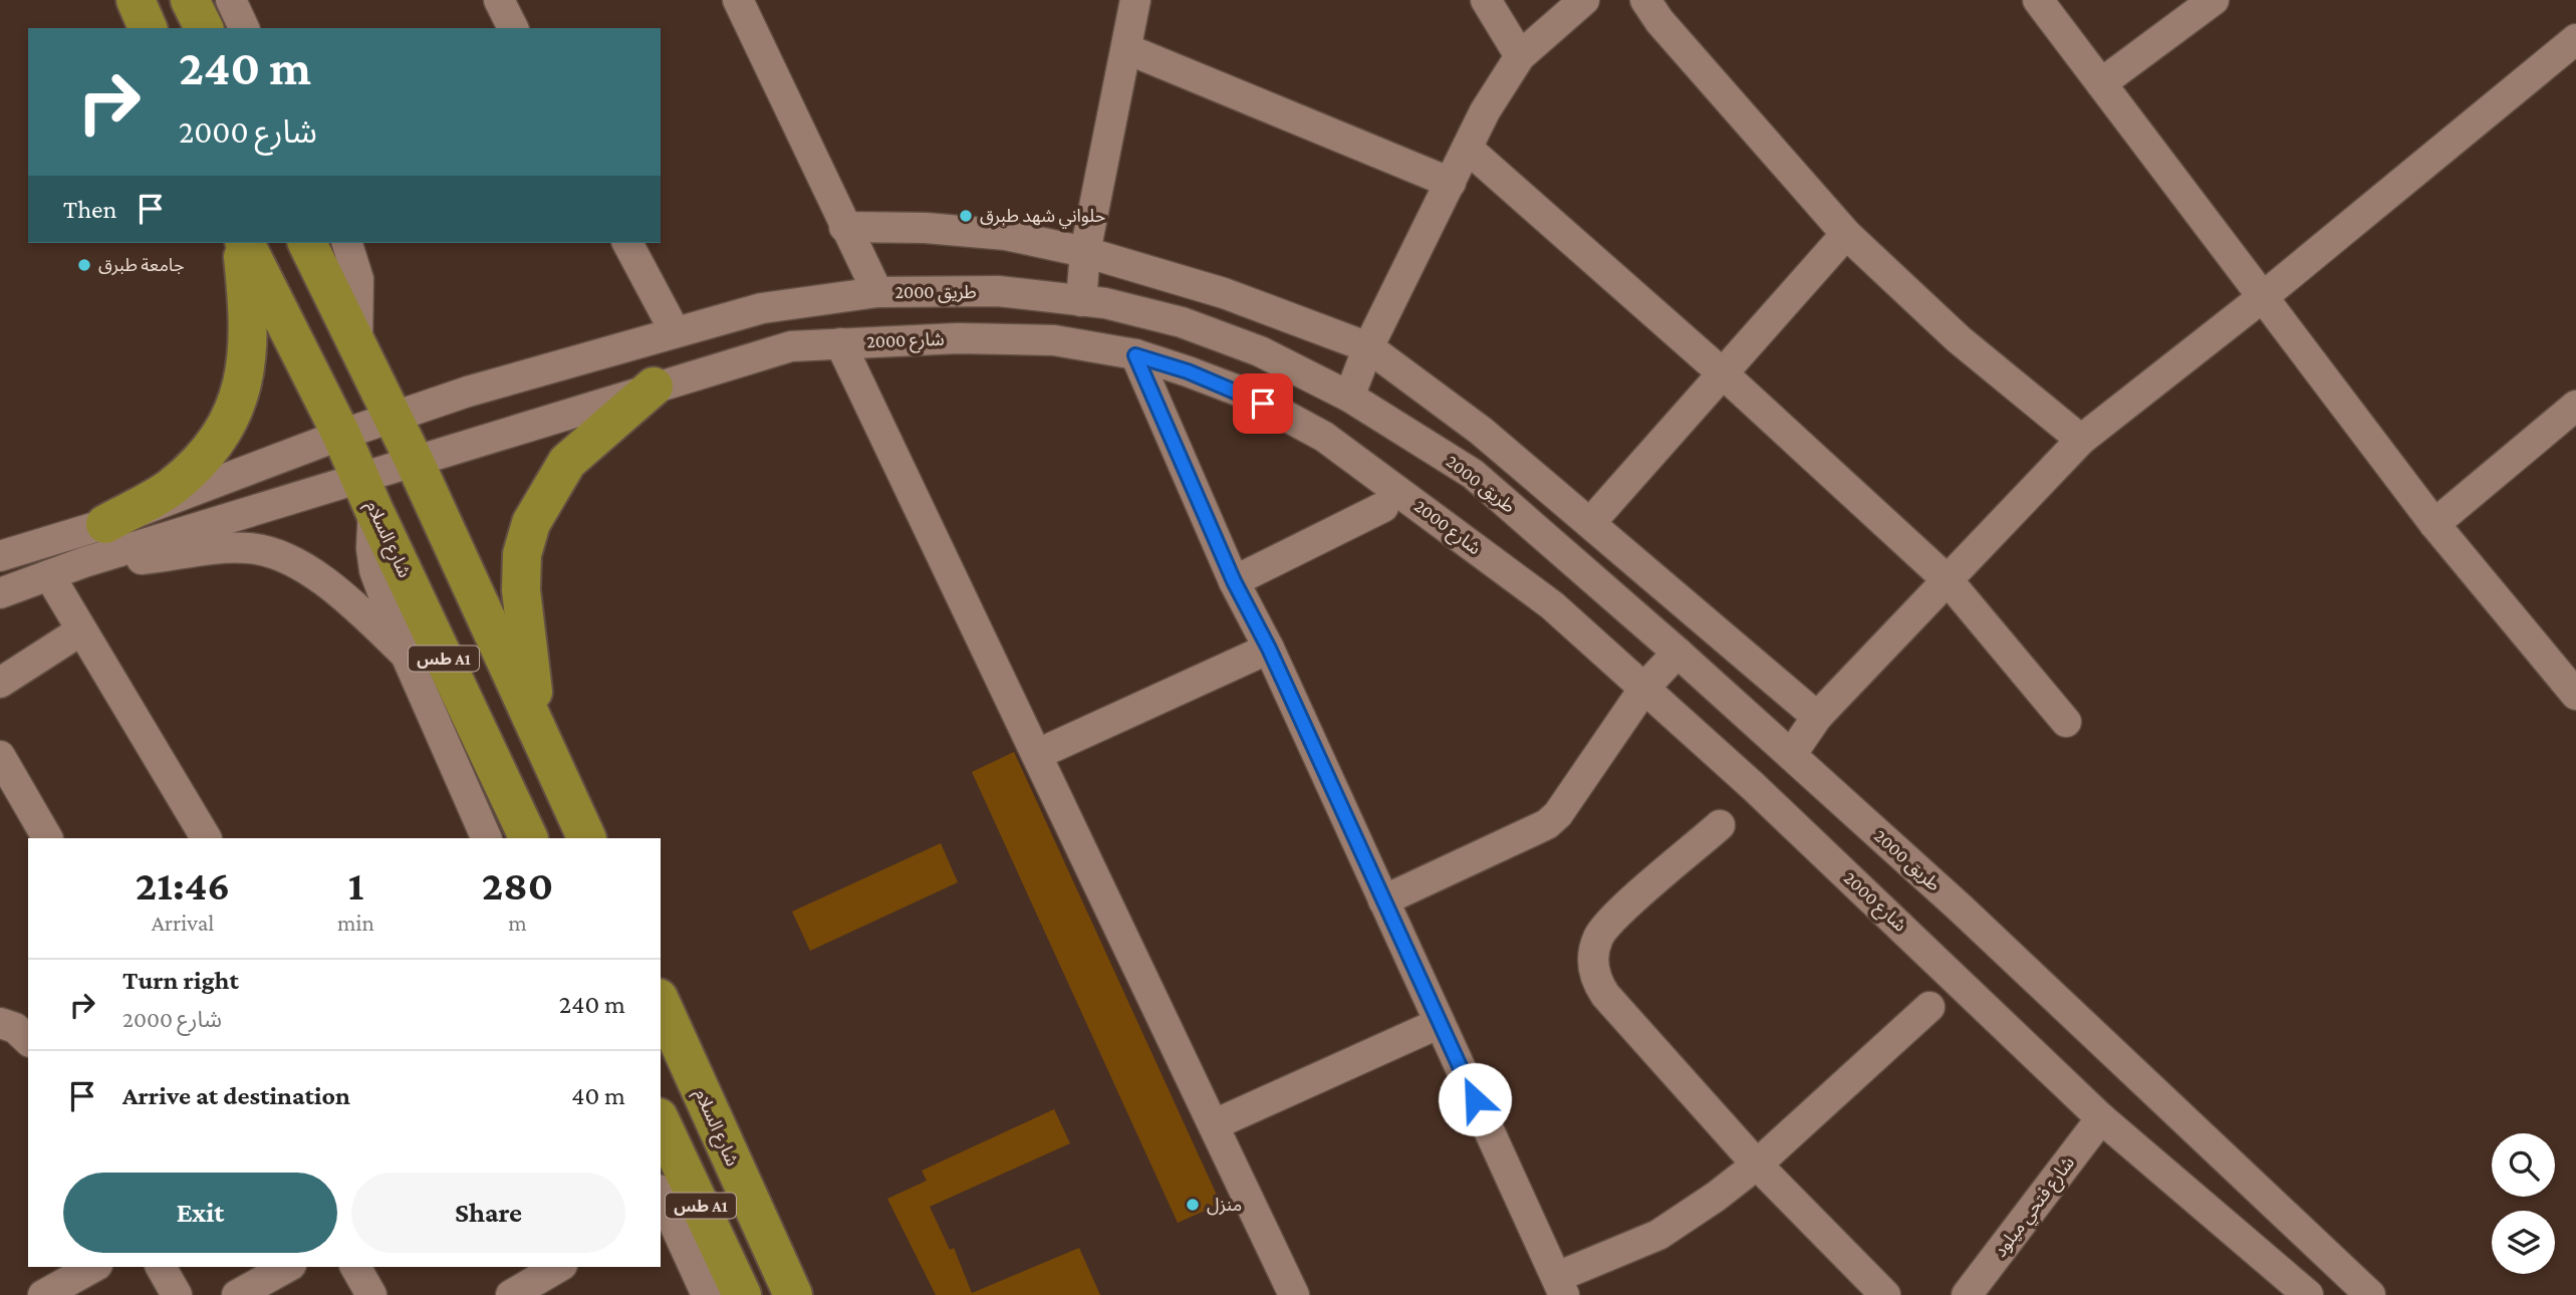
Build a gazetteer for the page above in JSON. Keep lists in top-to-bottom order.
{
  "streets": {
    "highway": ["شارع السلام", "طس A1"],
    "street": ["طريق 2000", "شارع 2000", "شارع فتحي ميلود"]
  },
  "crossings": [
    ["طريق 2000", "شارع السلام"],
    ["شارع 2000", "شارع السلام"],
    ["شارع 2000", "شارع فتحي ميلود"]
  ],
  "places": ["حلواني شهد طبرق", "جامعة طبرق", "منزل"],
  "page": {
    "turn": ["240 m", "شارع 2000"],
    "then": "Then",
    "eta": [
      "21:46",
      "Arrival",
      "1",
      "min",
      "280",
      "m"
    ],
    "list": [
      {
        "name": "Turn right",
        "note": "شارع 2000",
        "value": "240 m"
      },
      {
        "name": "Arrive at destination",
        "value": "40 m"
      }
    ],
    "buttons": ["Exit", "Share"]
  }
}
